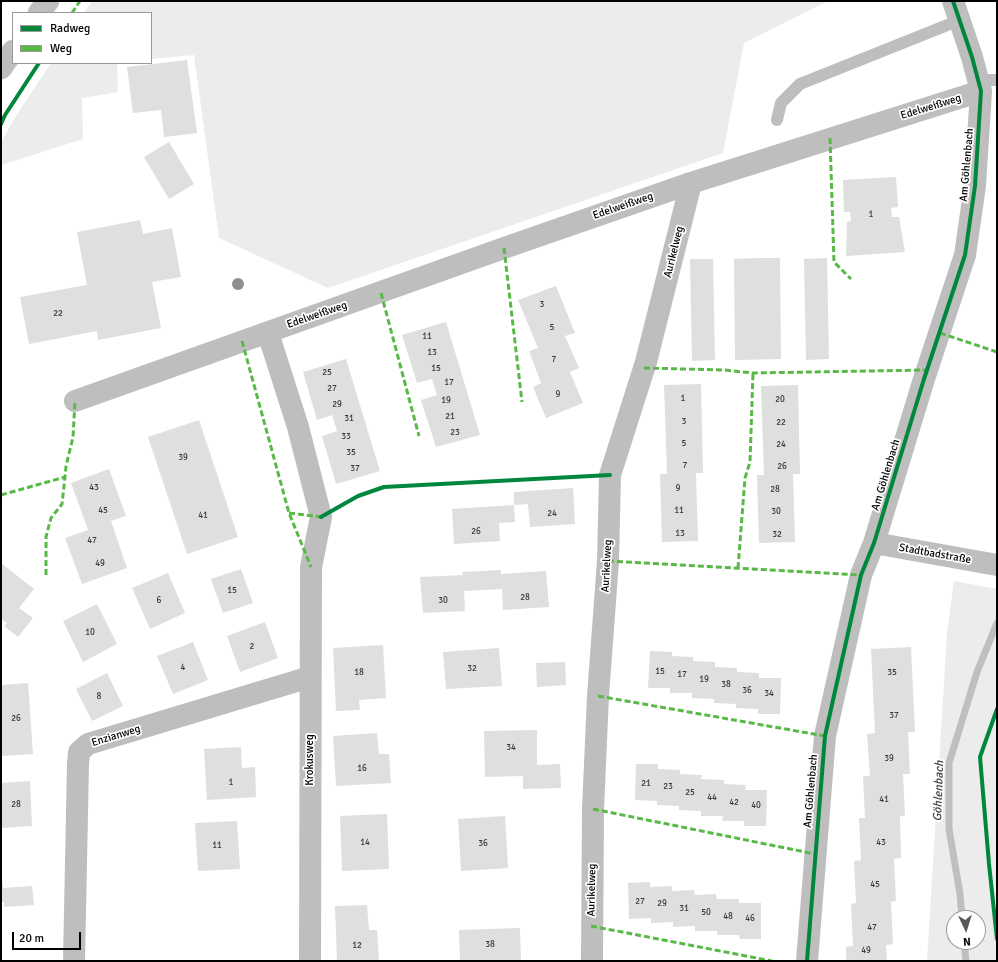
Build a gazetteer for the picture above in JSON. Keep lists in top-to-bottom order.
{
  "streets": {
    "street": [
      "Edelweißweg",
      "Am Göhlenbach",
      "Aurikelweg",
      "Stadtbadstraße",
      "Enzianweg",
      "Krokusweg"
    ]
  },
  "crossings": [
    ["Edelweißweg", "Am Göhlenbach"],
    ["Edelweißweg", "Aurikelweg"],
    ["Edelweißweg", "Krokusweg"],
    ["Am Göhlenbach", "Stadtbadstraße"],
    ["Enzianweg", "Krokusweg"]
  ],
  "water": ["Göhlenbach"],
  "house_numbers": [
    "1",
    "3",
    "22",
    "5",
    "11",
    "13",
    "7",
    "15",
    "25",
    "17",
    "27",
    "9",
    "1",
    "20",
    "19",
    "29",
    "21",
    "31",
    "3",
    "22",
    "23",
    "33",
    "5",
    "24",
    "35",
    "39",
    "7",
    "26",
    "37",
    "43",
    "9",
    "28",
    "45",
    "11",
    "30",
    "24",
    "41",
    "26",
    "13",
    "32",
    "47",
    "49",
    "15",
    "28",
    "6",
    "30",
    "10",
    "2",
    "4",
    "32",
    "15",
    "18",
    "35",
    "17",
    "19",
    "38",
    "36",
    "34",
    "8",
    "37",
    "26",
    "34",
    "39",
    "16",
    "1",
    "21",
    "23",
    "25",
    "44",
    "41",
    "42",
    "28",
    "40",
    "14",
    "43",
    "36",
    "11",
    "45",
    "27",
    "29",
    "31",
    "50",
    "48",
    "46",
    "47",
    "38",
    "12",
    "49"
  ],
  "legend": ["Radweg", "Weg"],
  "scale_bar": "20 m",
  "north": "bottom"
}
